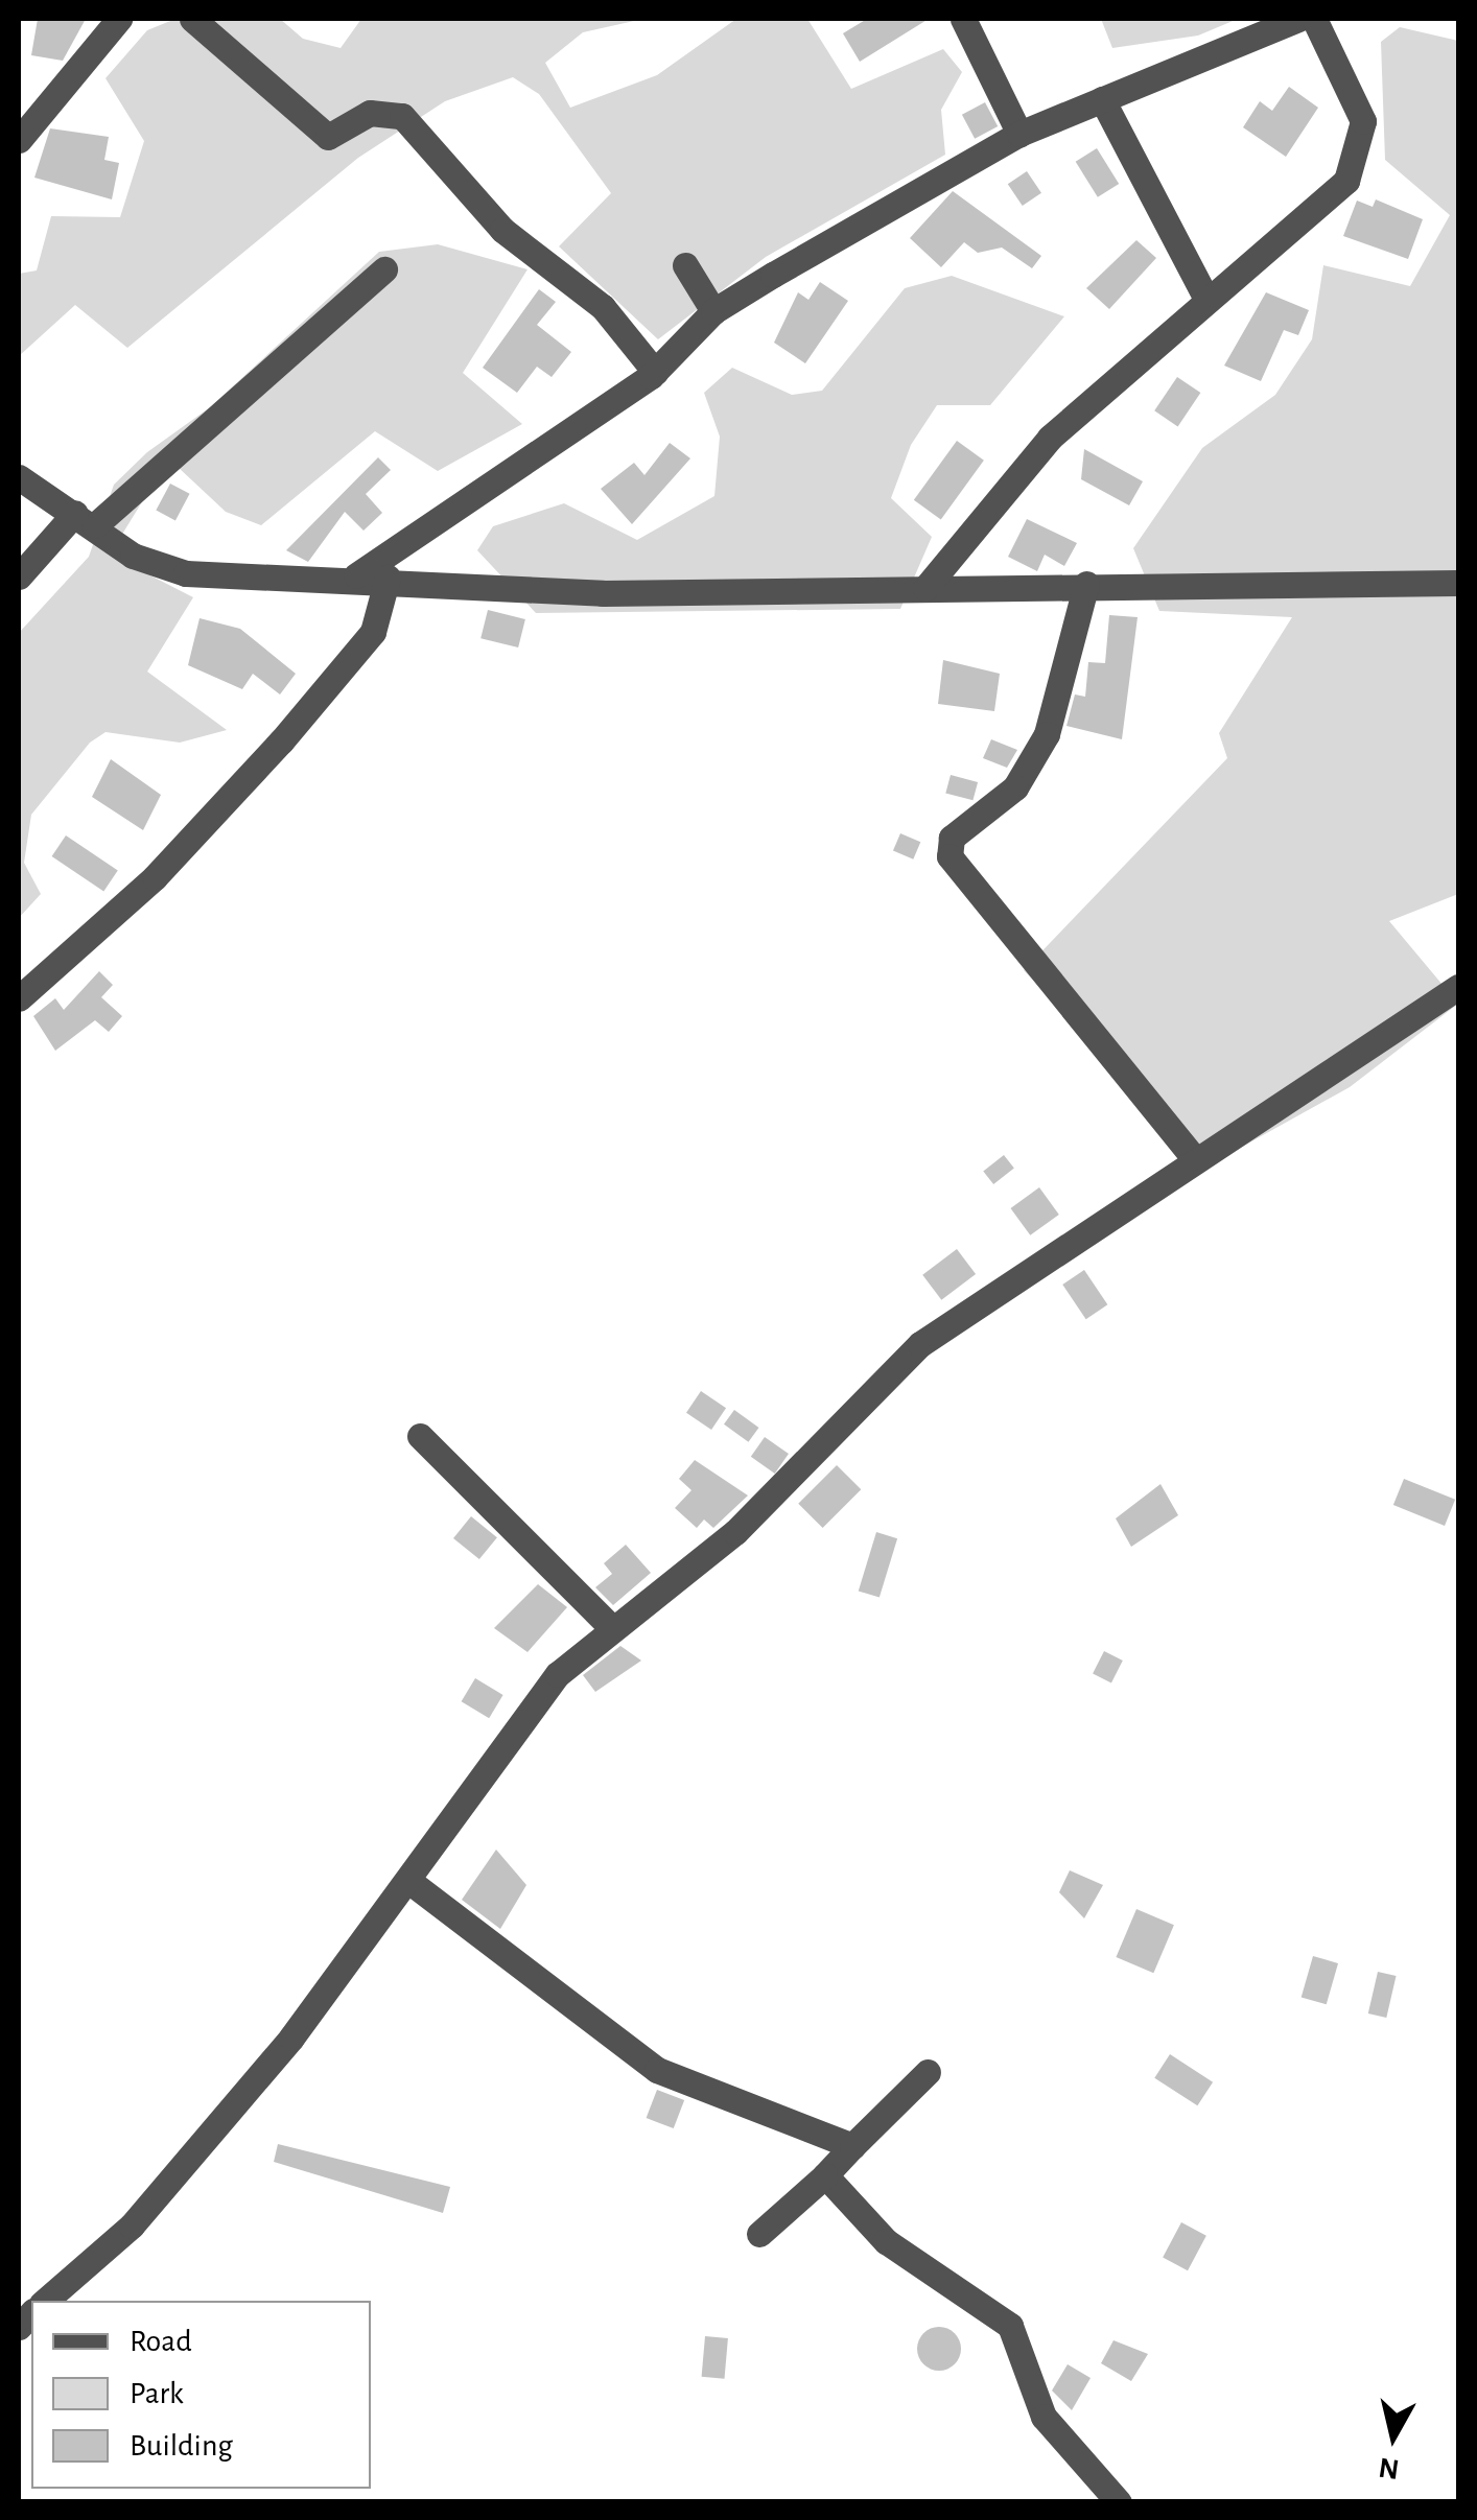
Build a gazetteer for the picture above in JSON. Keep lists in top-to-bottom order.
{
  "legend": ["Road", "Park", "Building"],
  "north": "bottom"
}
